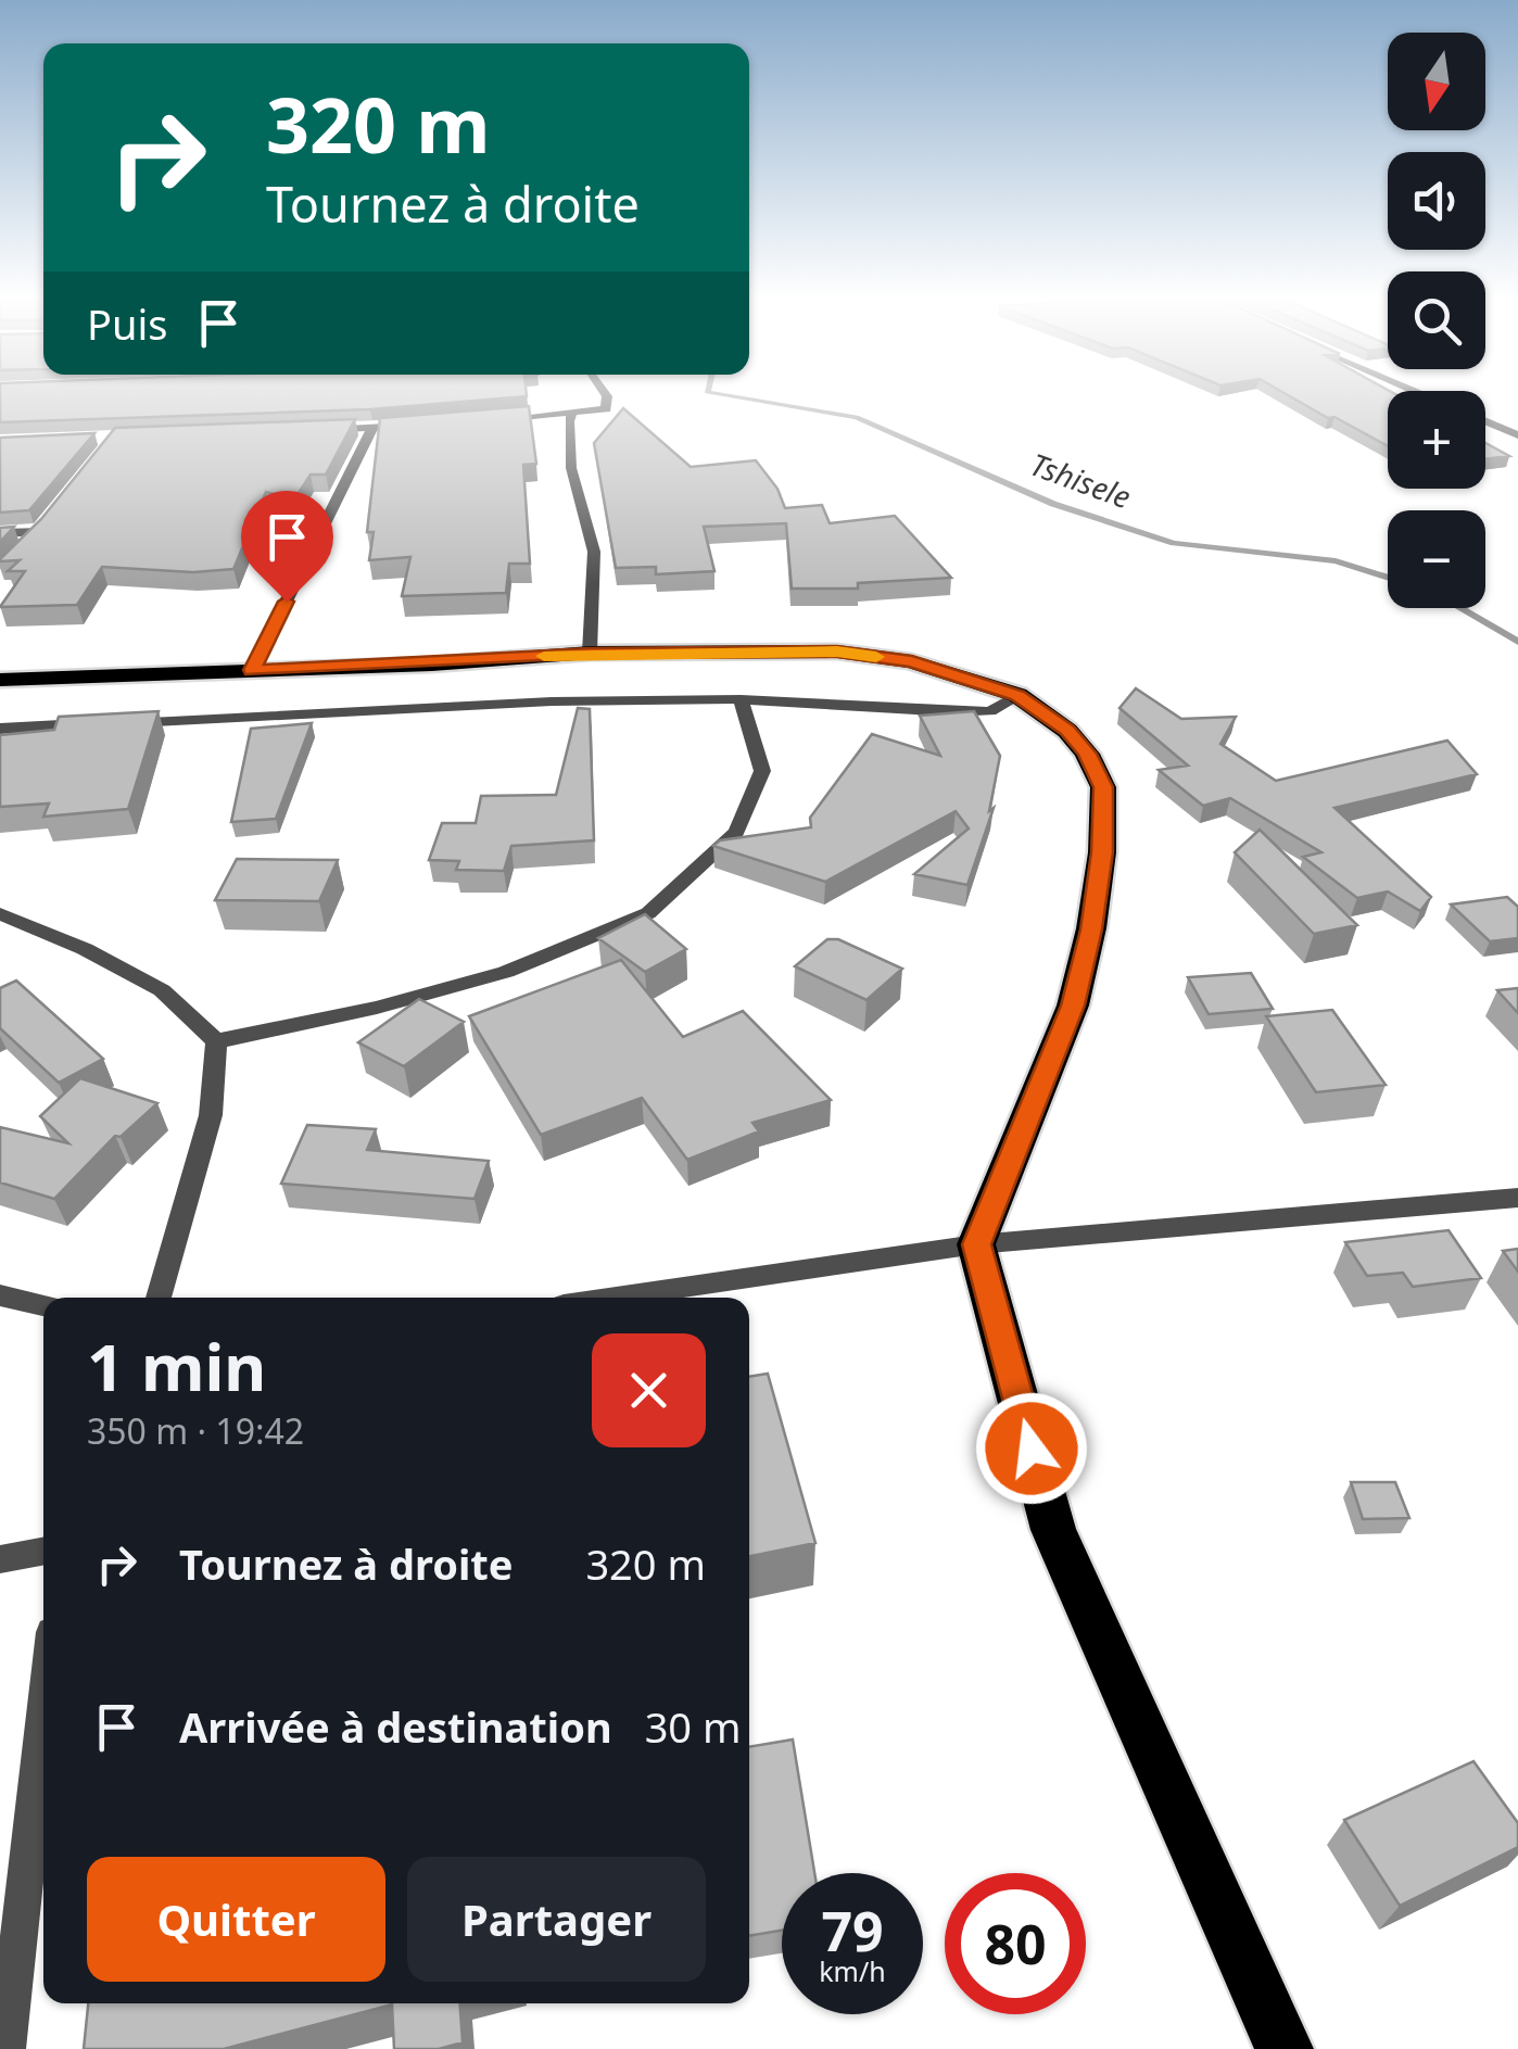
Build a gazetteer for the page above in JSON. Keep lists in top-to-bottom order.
{
  "water": ["Tshisele"],
  "north": "bottom",
  "page": {
    "map_buttons": ["+", "−"],
    "turn": ["320 m", "Tournez à droite"],
    "then": "Puis",
    "heading": ["1 min", "350 m · 19:42"],
    "list": [
      {
        "name": "Tournez à droite",
        "value": "320 m"
      },
      {
        "name": "Arrivée à destination",
        "value": "30 m"
      }
    ],
    "buttons": ["Quitter", "Partager"],
    "speed": "79 km/h",
    "limit": "80"
  }
}
